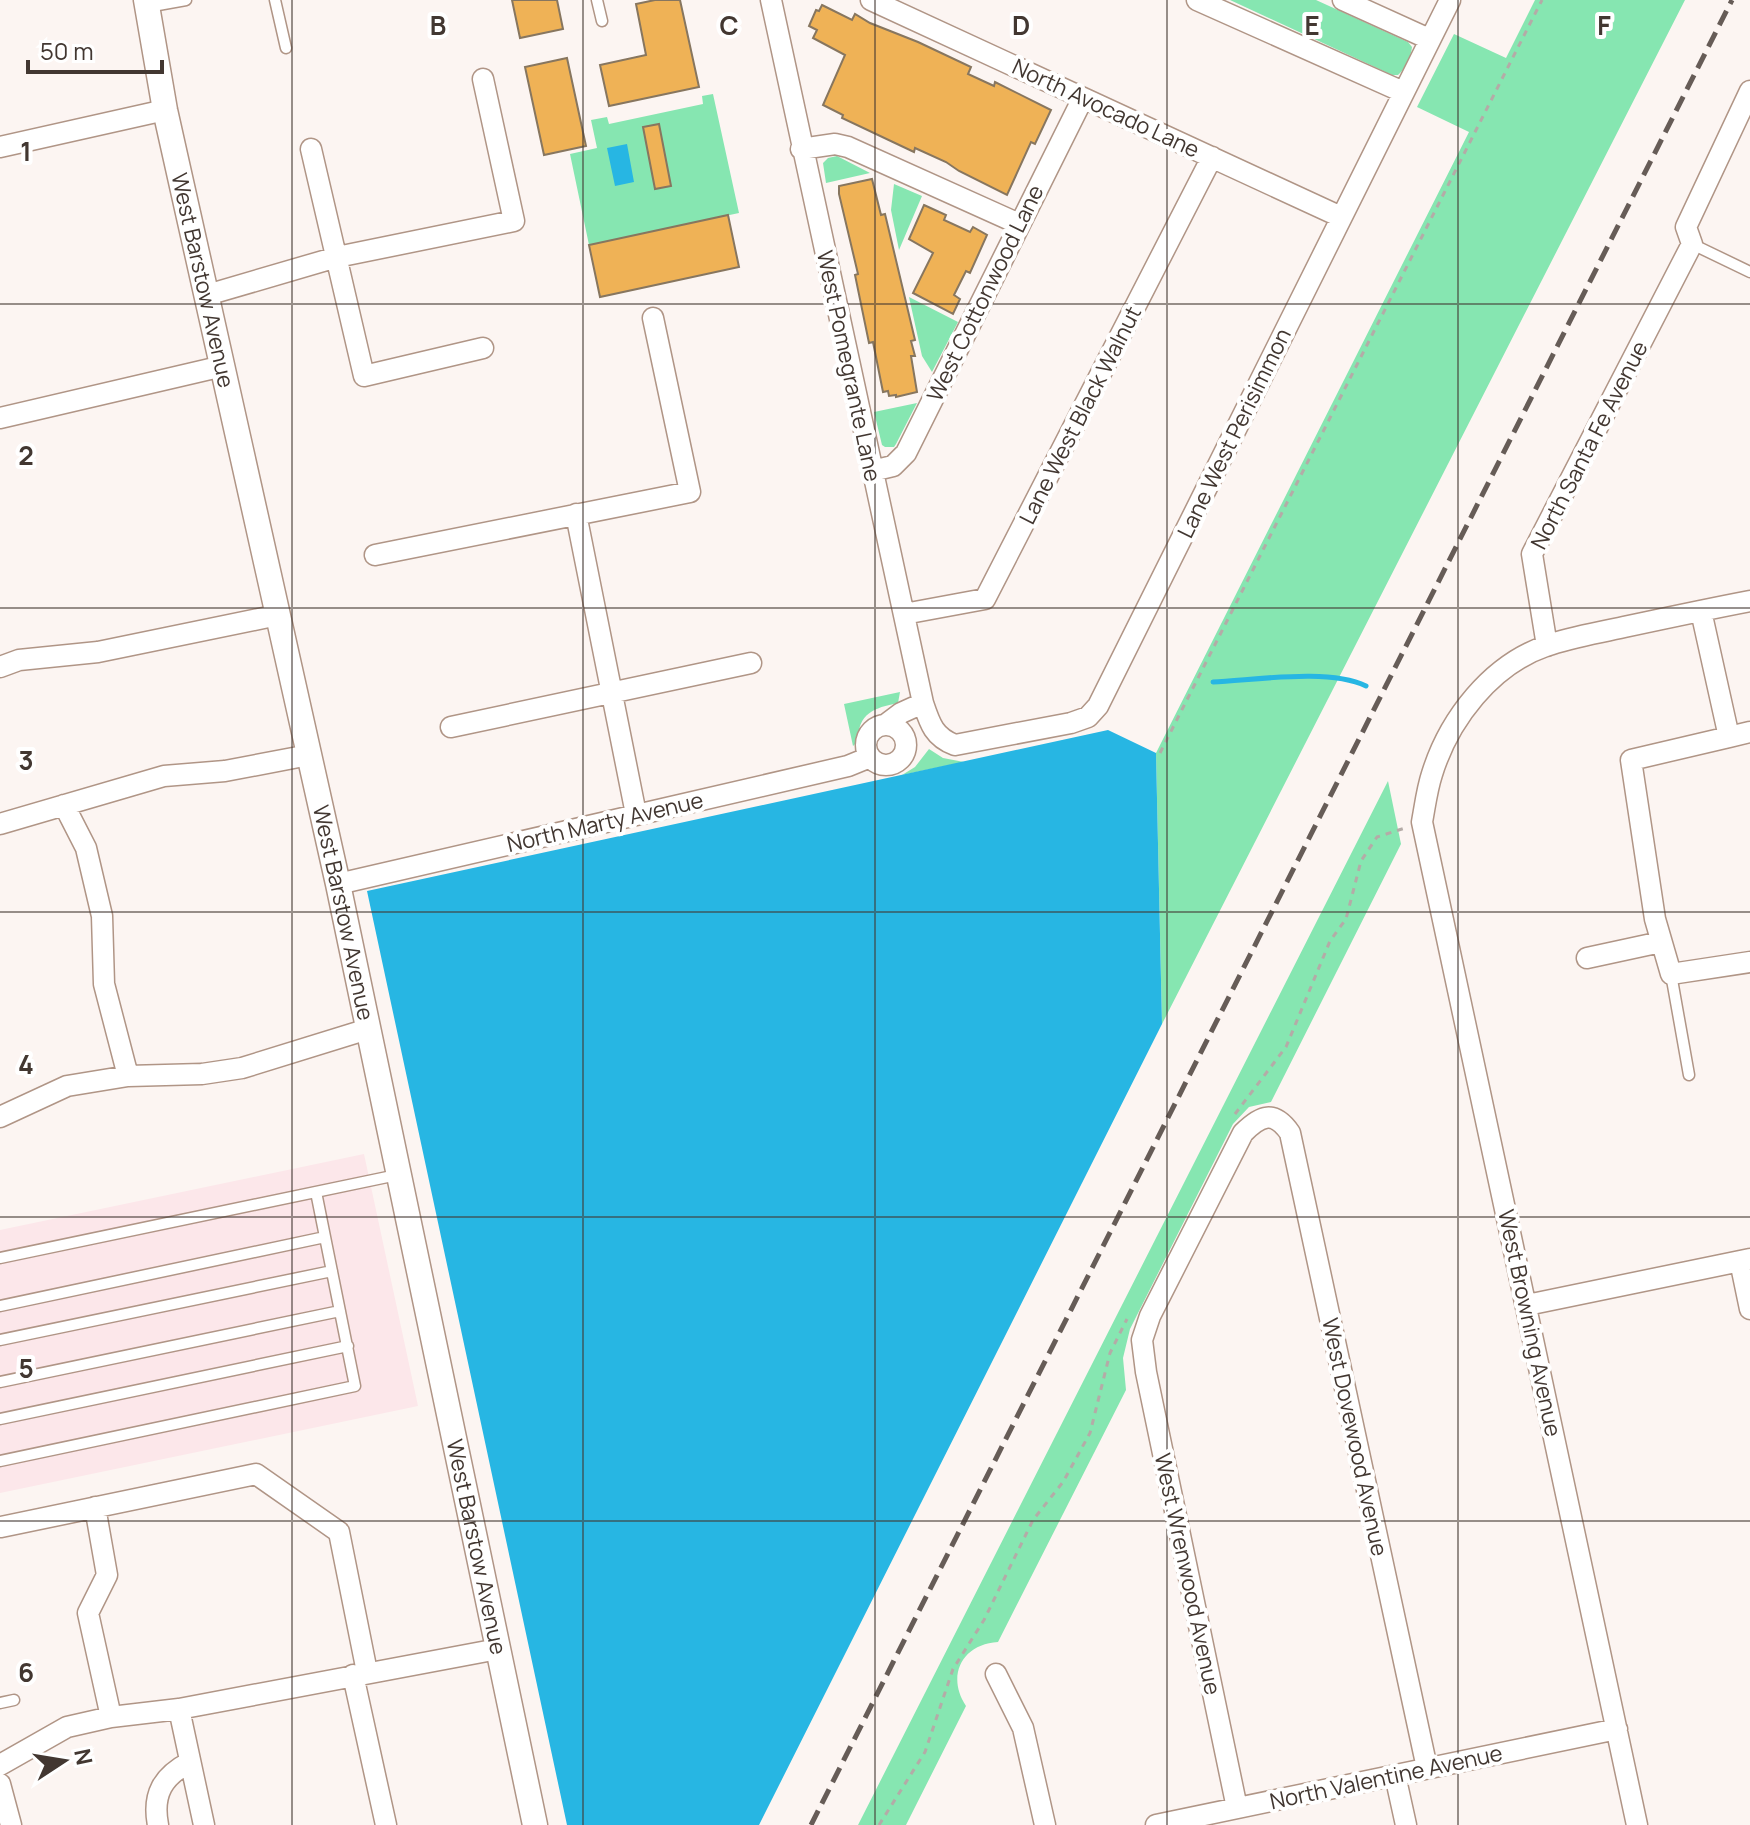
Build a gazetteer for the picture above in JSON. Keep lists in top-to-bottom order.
{
  "streets": {
    "street": [
      "North Avocado Lane",
      "West Barstow Avenue",
      "West Cottonwood Lane",
      "West Pomegrante Lane",
      "Lane West Black Walnut",
      "Lane West Perisimmon",
      "North Santa Fe Avenue",
      "North Marty Avenue",
      "West Browning Avenue",
      "West Dovewood Avenue",
      "West Wrenwood Avenue",
      "North Valentine Avenue"
    ]
  },
  "crossings": [
    ["North Avocado Lane", "West Cottonwood Lane"],
    ["North Avocado Lane", "Lane West Black Walnut"],
    ["North Avocado Lane", "Lane West Perisimmon"],
    ["West Barstow Avenue", "North Marty Avenue"],
    ["West Cottonwood Lane", "West Pomegrante Lane"],
    ["West Pomegrante Lane", "Lane West Black Walnut"],
    ["West Pomegrante Lane", "Lane West Perisimmon"],
    ["West Pomegrante Lane", "North Marty Avenue"],
    ["Lane West Perisimmon", "North Marty Avenue"],
    ["North Santa Fe Avenue", "West Browning Avenue"],
    ["West Browning Avenue", "North Valentine Avenue"],
    ["West Dovewood Avenue", "West Wrenwood Avenue"],
    ["West Dovewood Avenue", "North Valentine Avenue"],
    ["West Wrenwood Avenue", "North Valentine Avenue"]
  ],
  "scale_bar": "50 m",
  "north": "right",
  "grid": {
    "columns": [
      "B",
      "C",
      "D",
      "E",
      "F"
    ],
    "rows": [
      "1",
      "2",
      "3",
      "4",
      "5",
      "6"
    ]
  }
}
